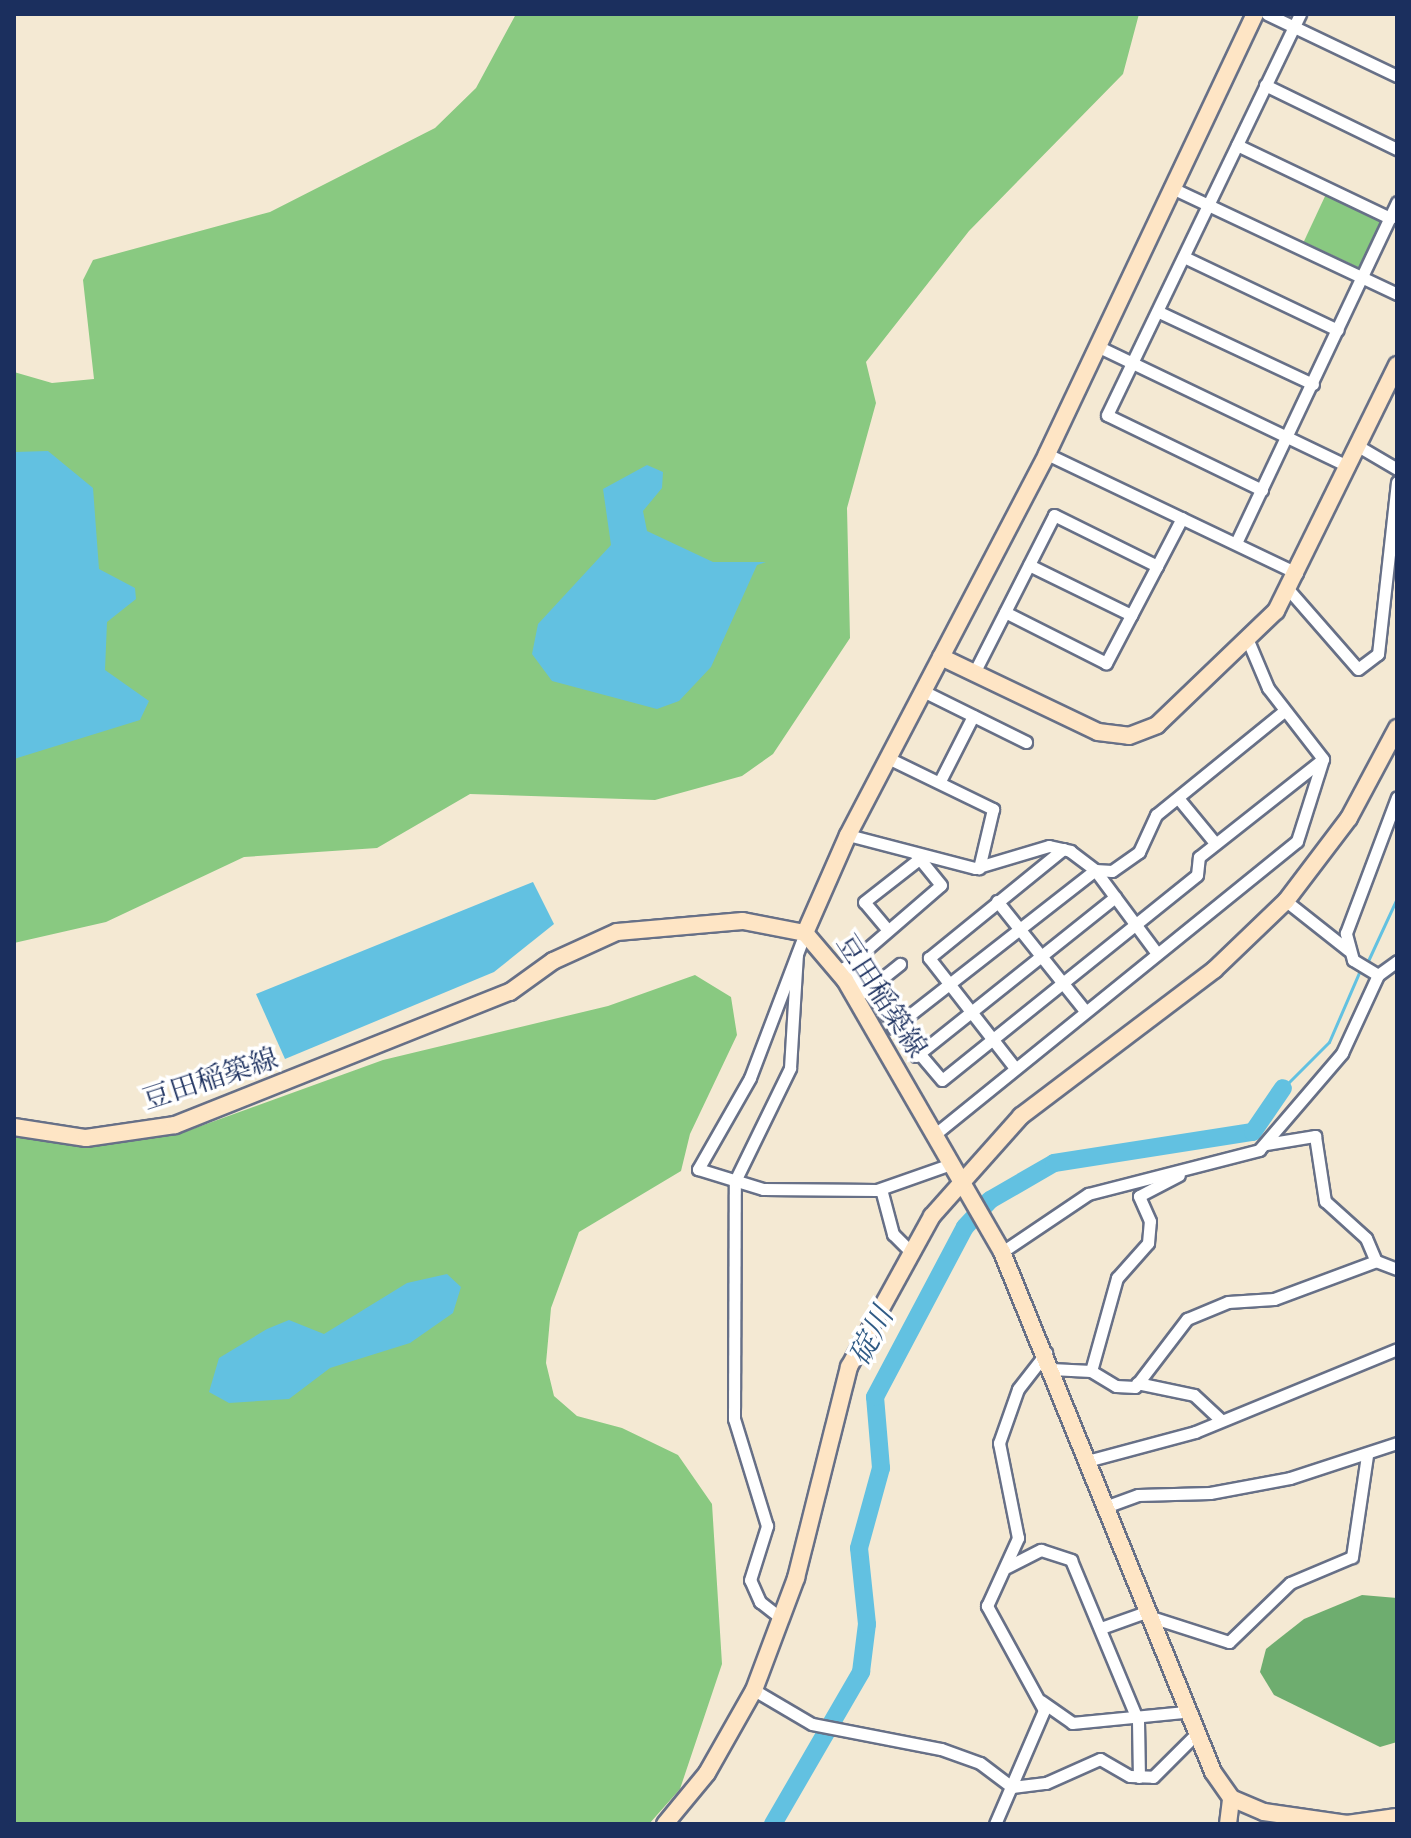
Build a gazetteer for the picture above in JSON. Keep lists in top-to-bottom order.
{
  "streets": {
    "street": ["豆田稲築線"]
  },
  "water": ["碇川"]
}
